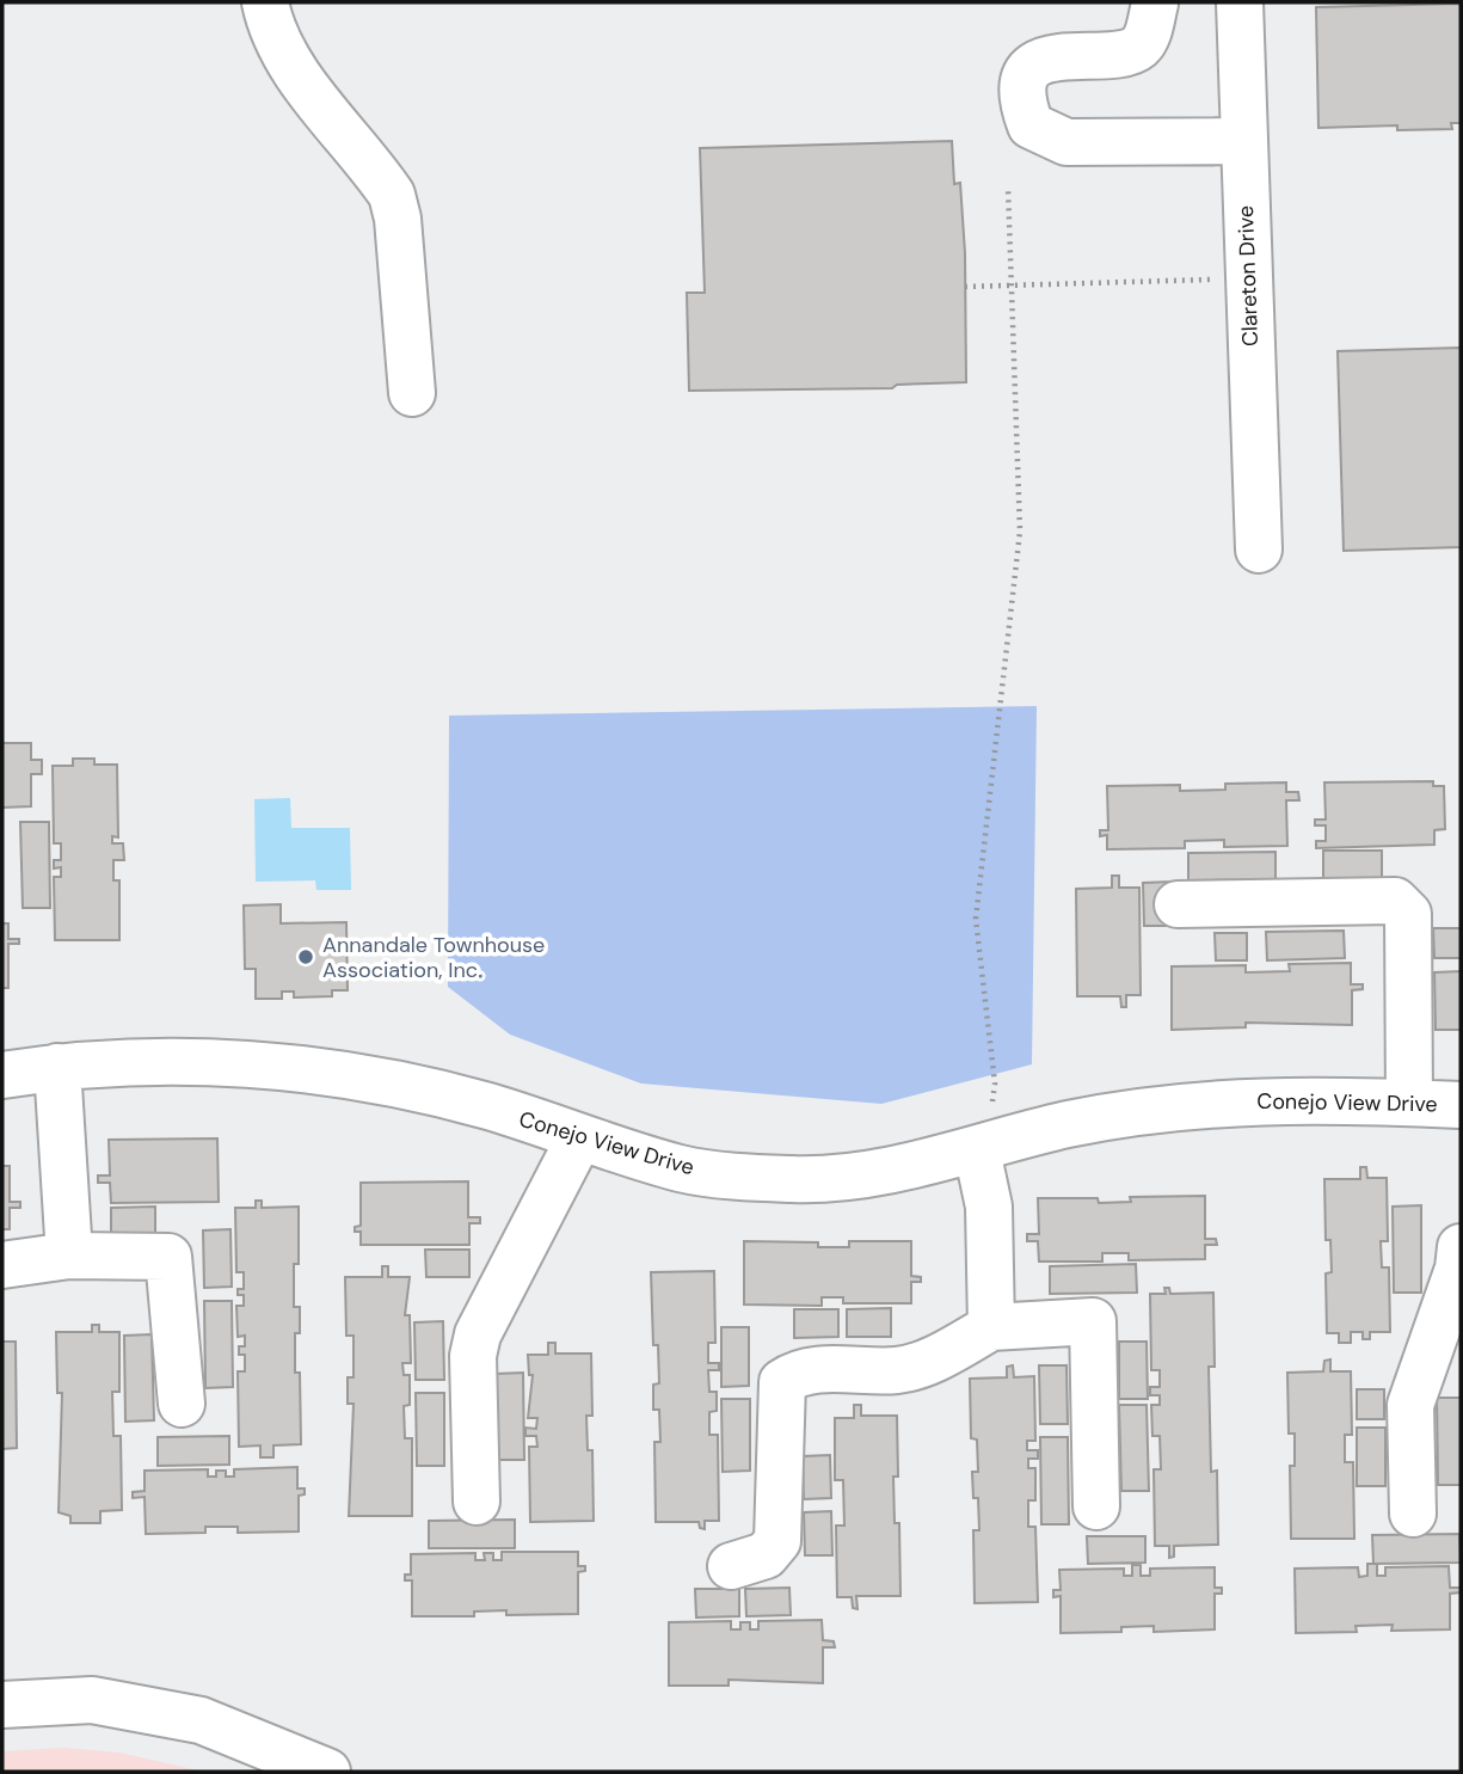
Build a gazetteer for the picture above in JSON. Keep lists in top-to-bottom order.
{
  "streets": {
    "street": ["Clareton Drive", "Conejo View Drive"]
  },
  "places": ["Annandale Townhouse Association, Inc."]
}
